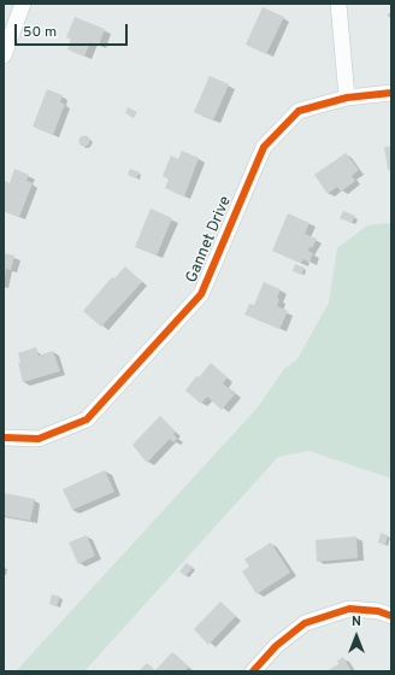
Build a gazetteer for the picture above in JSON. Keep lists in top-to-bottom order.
{
  "streets": {
    "street": ["Gannet Drive"]
  },
  "scale_bar": "50 m",
  "north": "top"
}
